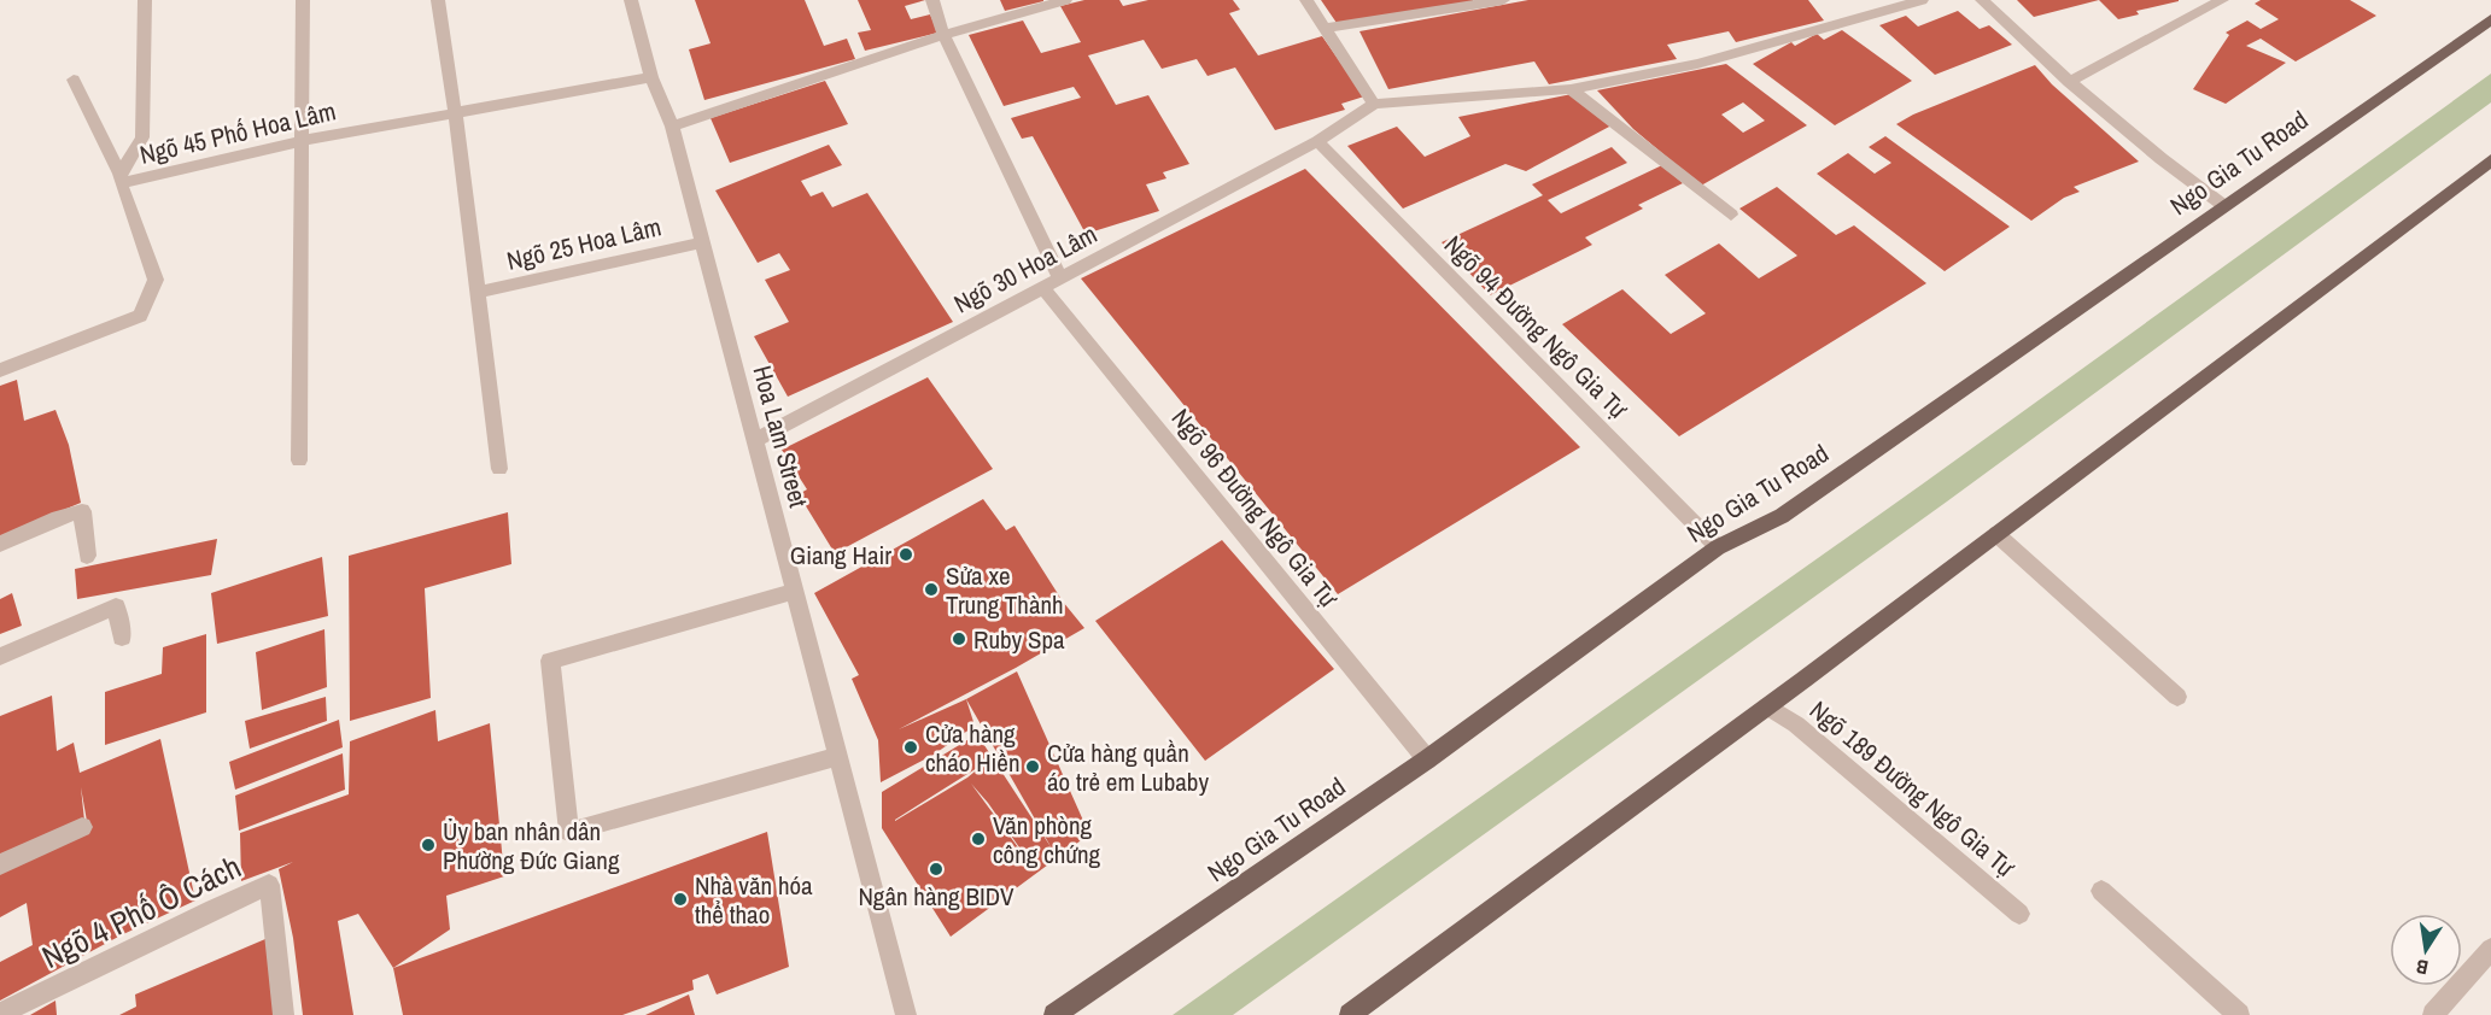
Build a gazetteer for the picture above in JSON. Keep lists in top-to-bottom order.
{
  "streets": {
    "main road": ["Ngo Gia Tu Road"],
    "street": [
      "Ngõ 45 Phố Hoa Lâm",
      "Ngõ 25 Hoa Lâm",
      "Ngõ 30 Hoa Lâm",
      "Ngõ 94 Đường Ngô Gia Tự",
      "Hoa Lam Street",
      "Ngõ 96 Đường Ngô Gia Tự",
      "Ngõ 189 Đường Ngô Gia Tự",
      "Ngõ 4 Phố Ô Cách"
    ]
  },
  "crossings": [
    ["Ngõ 45 Phố Hoa Lâm", "Hoa Lam Street"],
    ["Ngo Gia Tu Road", "Ngõ 94 Đường Ngô Gia Tự"],
    ["Ngo Gia Tu Road", "Ngõ 96 Đường Ngô Gia Tự"],
    ["Ngõ 25 Hoa Lâm", "Hoa Lam Street"],
    ["Ngõ 30 Hoa Lâm", "Ngõ 94 Đường Ngô Gia Tự"],
    ["Ngõ 30 Hoa Lâm", "Hoa Lam Street"],
    ["Ngõ 30 Hoa Lâm", "Ngõ 96 Đường Ngô Gia Tự"]
  ],
  "places": [
    "Giang Hair",
    "Sửa xe Trung Thành",
    "Ruby Spa",
    "Cửa hàng cháo Hiền",
    "Cửa hàng quần áo trẻ em Lubaby",
    "Văn phòng công chứng",
    "Ủy ban nhân dân Phường Đức Giang",
    "Ngân hàng BIDV",
    "Nhà văn hóa thể thao"
  ],
  "north": "bottom"
}
